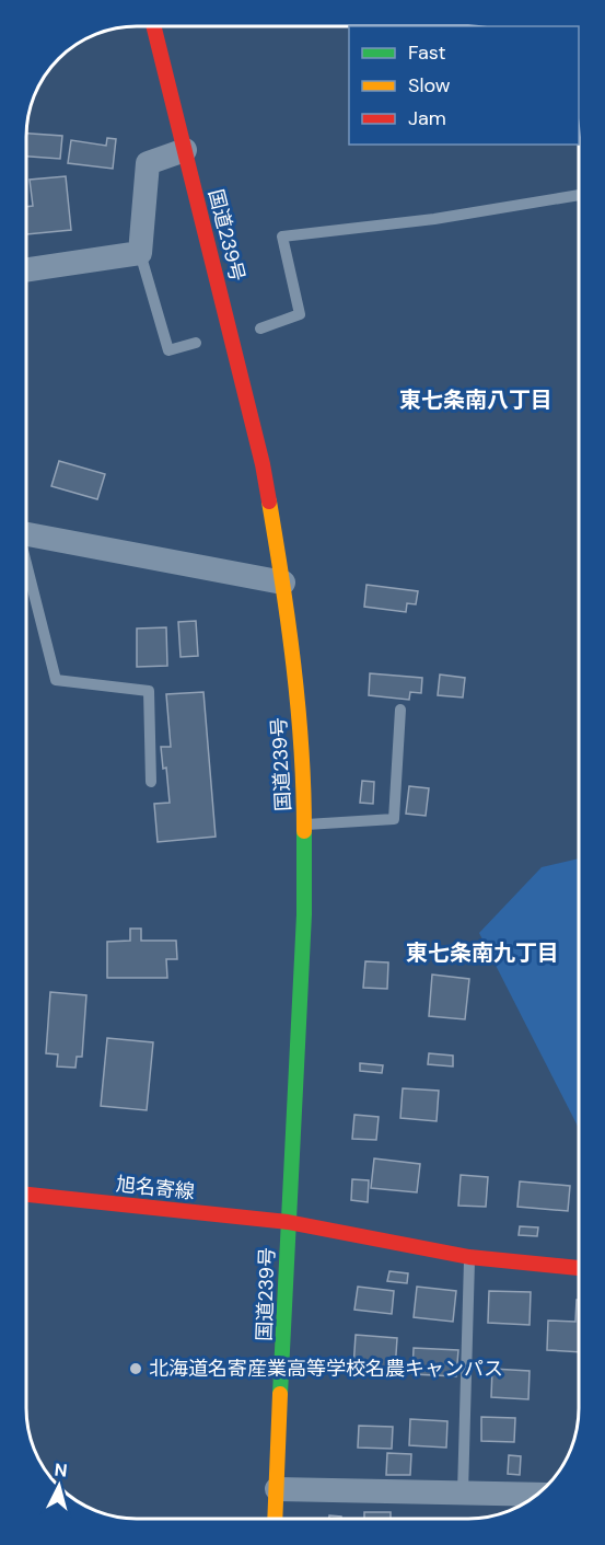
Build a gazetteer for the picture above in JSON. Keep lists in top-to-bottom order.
{
  "streets": {
    "main road": ["国道239号", "旭名寄線"]
  },
  "crossings": [
    ["国道239号", "旭名寄線"]
  ],
  "districts": ["東七条南八丁目", "東七条南九丁目"],
  "places": ["北海道名寄産業高等学校名農キャンパス"],
  "legend": ["Fast", "Slow", "Jam"],
  "north": "top"
}
